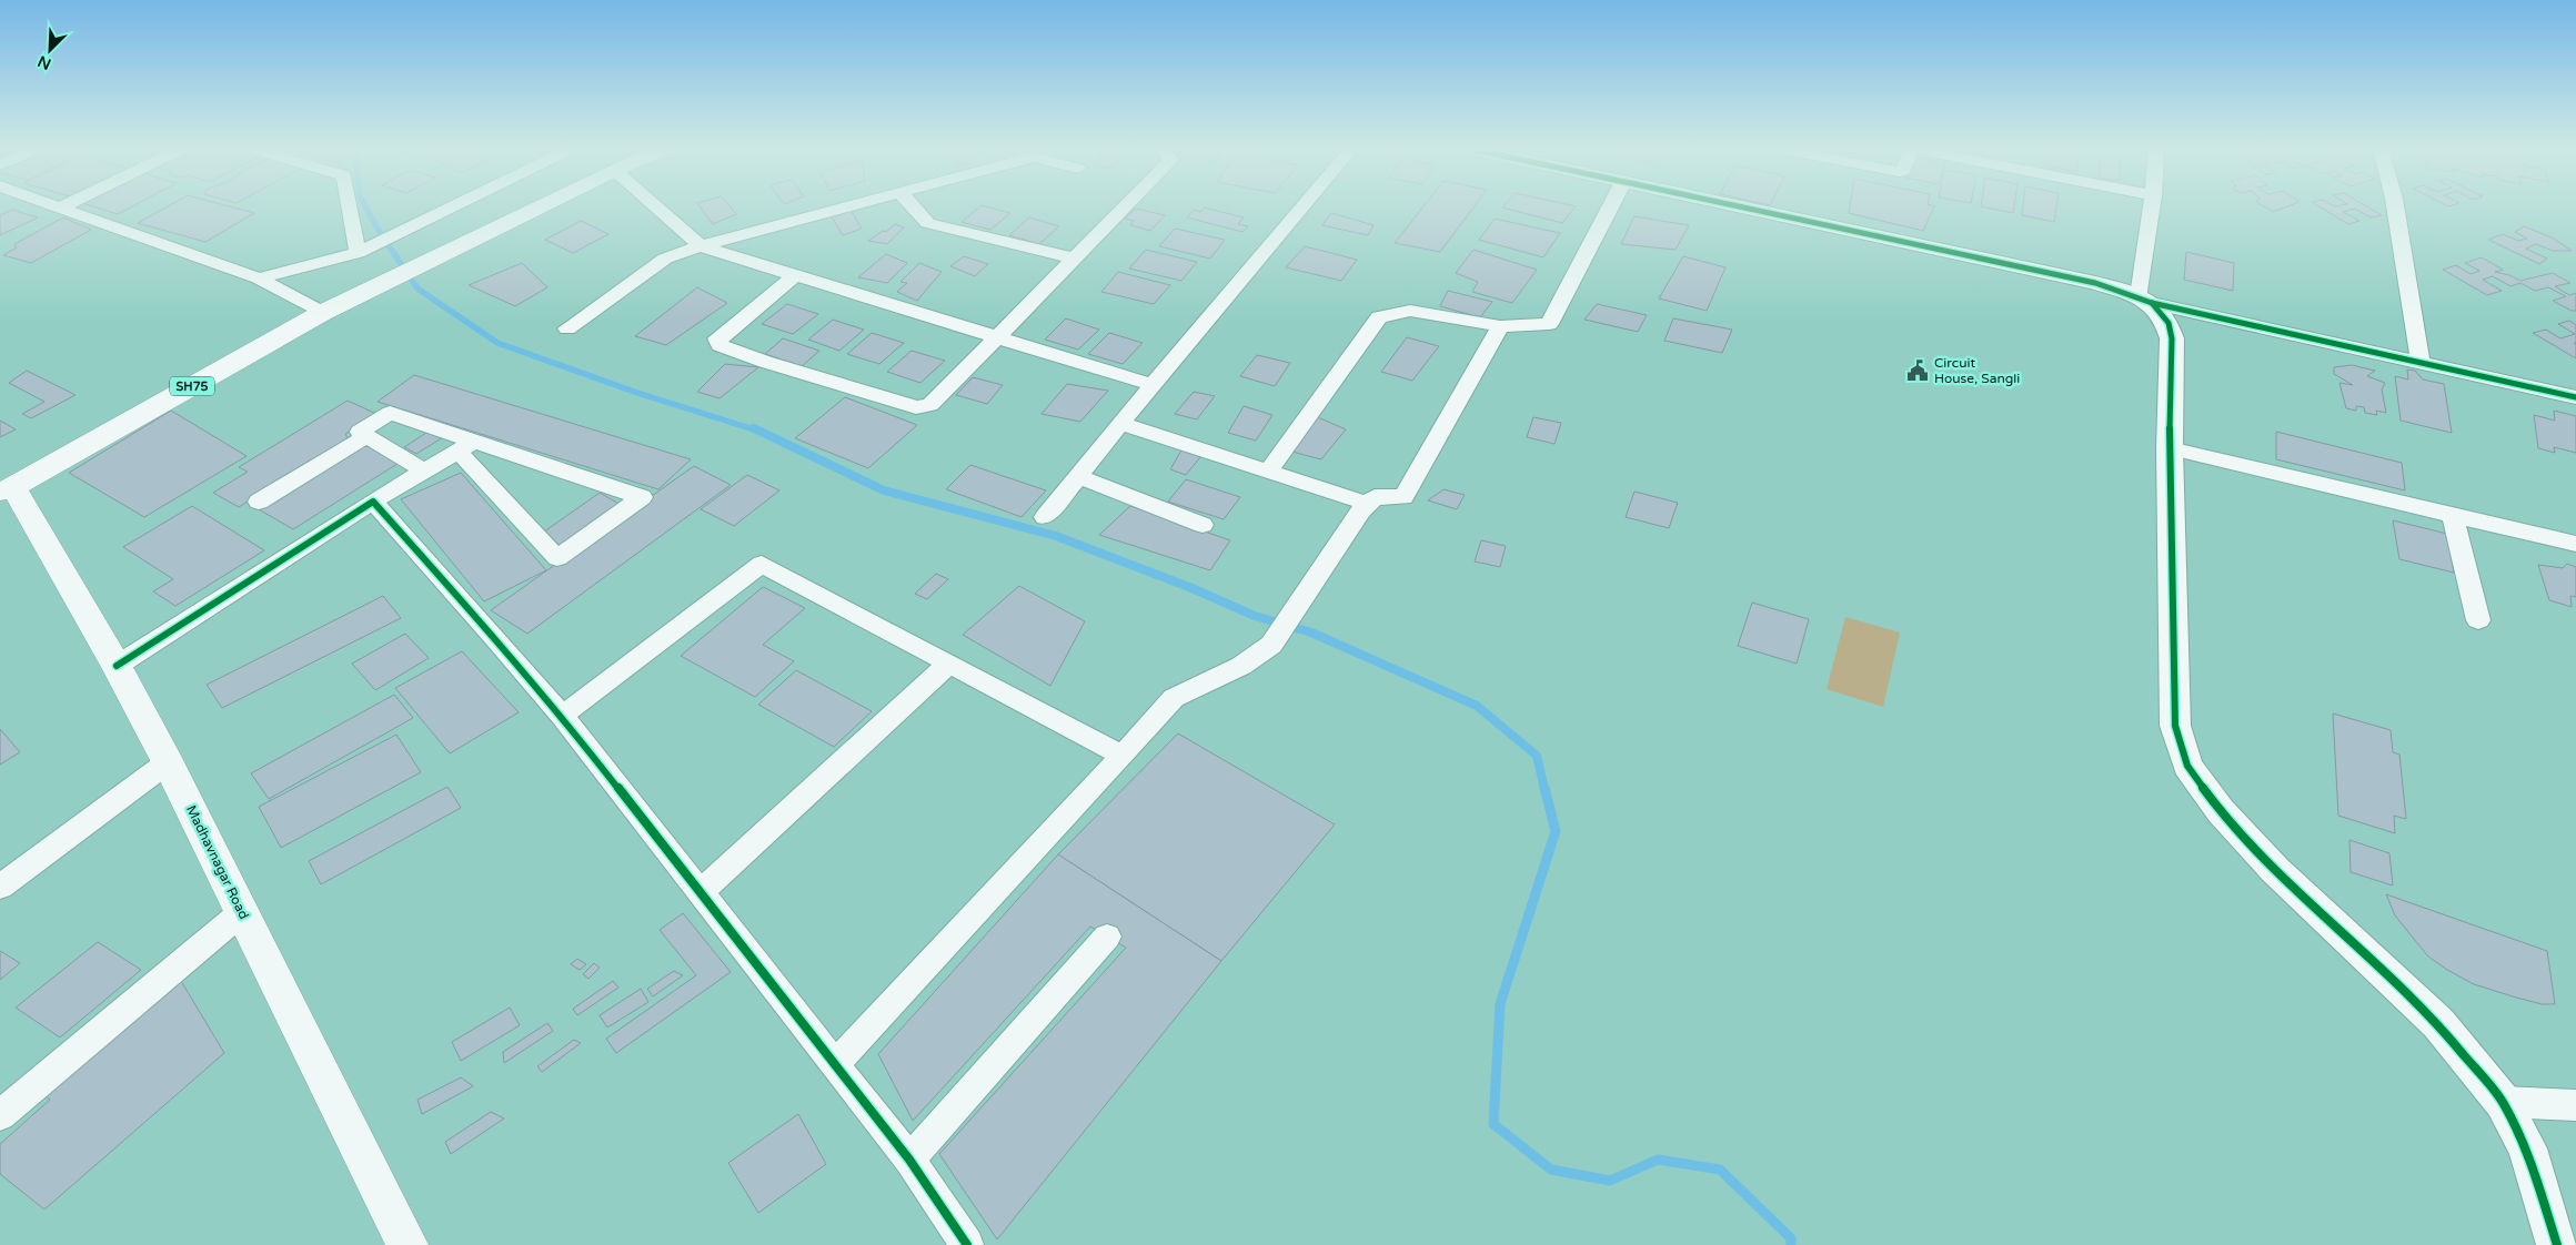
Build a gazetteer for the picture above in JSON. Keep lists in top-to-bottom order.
{
  "streets": {
    "main road": ["SH75", "Madhavnagar Road"]
  },
  "crossings": [
    ["SH75", "Madhavnagar Road"]
  ],
  "places": {
    "public building": ["Circuit House, Sangli"]
  },
  "north": "bottom left"
}
